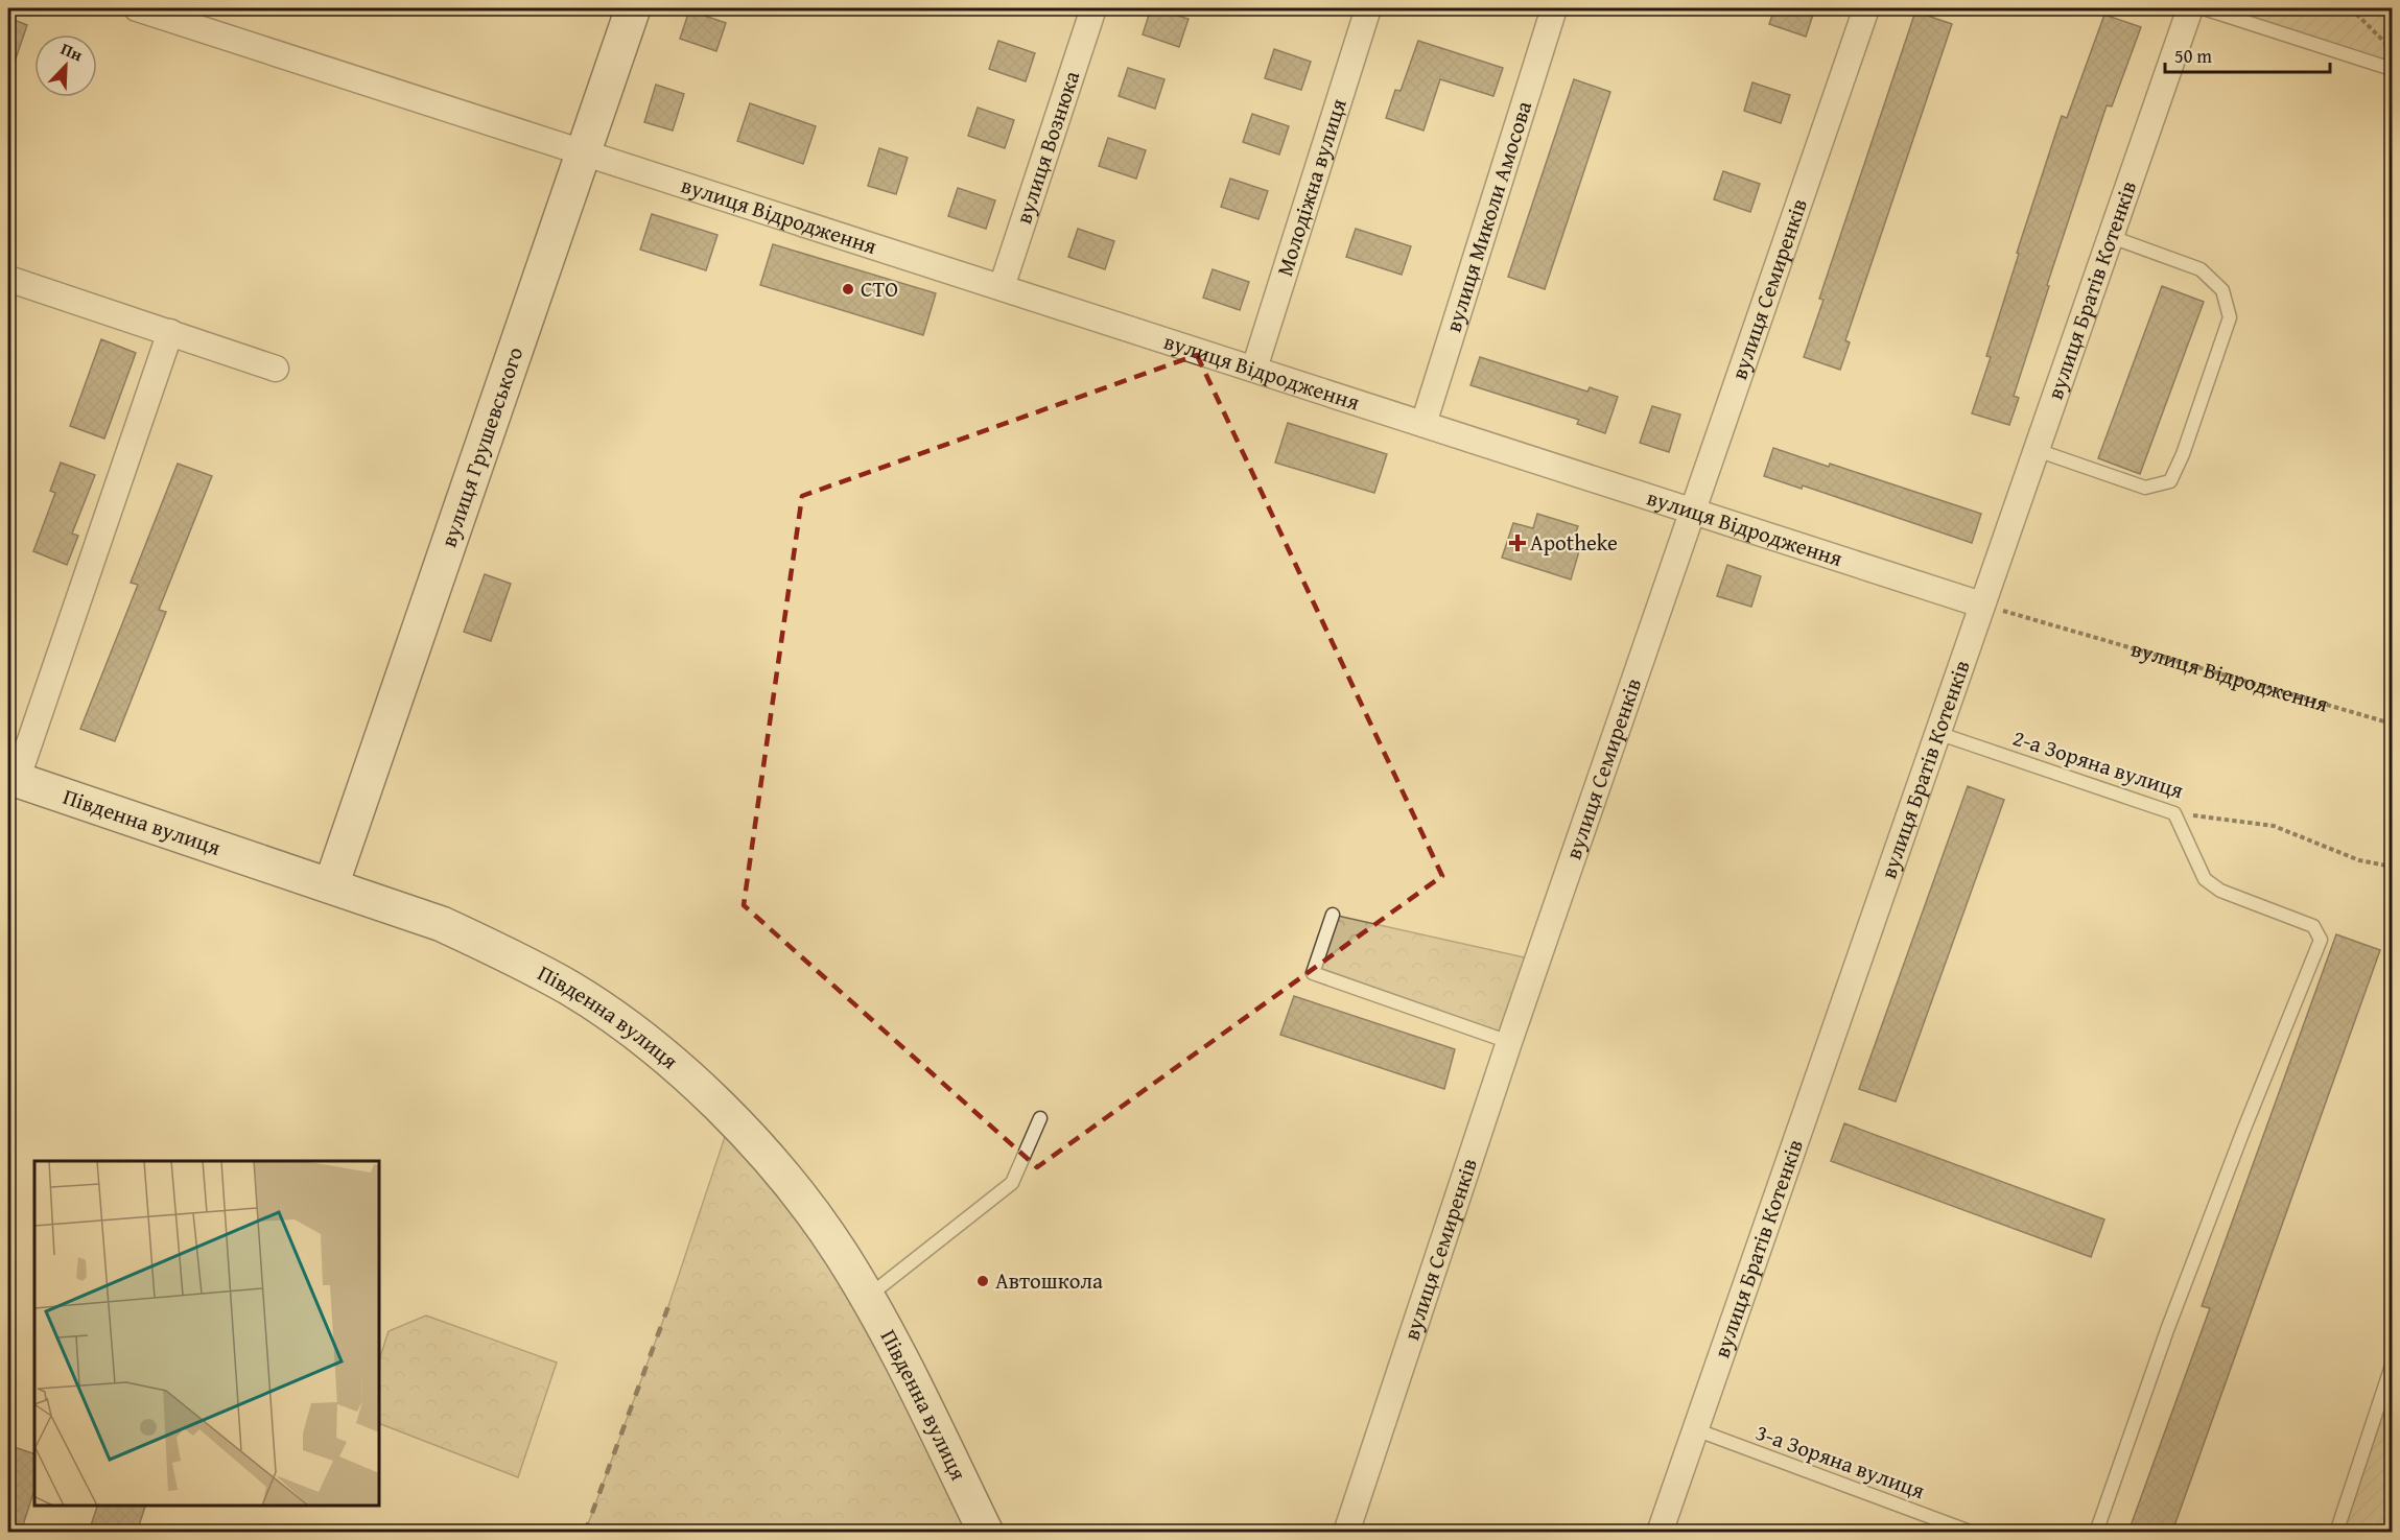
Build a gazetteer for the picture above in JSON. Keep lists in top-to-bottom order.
{
  "streets": {
    "main road": ["вулиця Грушевського", "Південна вулиця"],
    "street": [
      "вулиця Вознюка",
      "Молодіжна вулиця",
      "вулиця Відродження",
      "вулиця Миколи Амосова",
      "вулиця Семиренків",
      "вулиця Братів Котенків"
    ],
    "lane": ["2-а Зоряна вулиця", "3-а Зоряна вулиця"]
  },
  "crossings": [
    ["вулиця Вознюка", "вулиця Відродження"],
    ["Молодіжна вулиця", "вулиця Відродження"],
    ["вулиця Відродження", "вулиця Миколи Амосова"],
    ["вулиця Відродження", "вулиця Семиренків"],
    ["вулиця Відродження", "вулиця Братів Котенків"],
    ["вулиця Відродження", "вулиця Грушевського"],
    ["вулиця Братів Котенків", "2-а Зоряна вулиця"],
    ["вулиця Братів Котенків", "3-а Зоряна вулиця"],
    ["вулиця Грушевського", "Південна вулиця"]
  ],
  "places": {
    "other": ["СТО", "Автошкола"],
    "health": ["Apotheke"]
  },
  "scale_bar": "50 m",
  "north": "top right"
}
